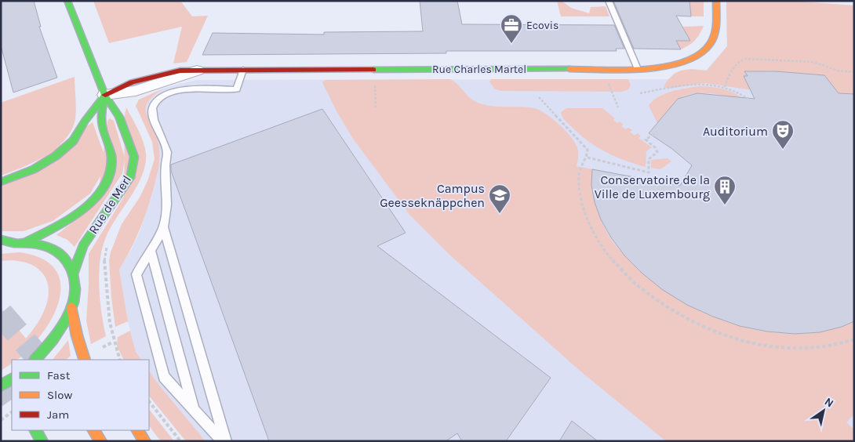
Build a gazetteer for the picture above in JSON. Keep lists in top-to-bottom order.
{
  "streets": {
    "main road": ["Rue Charles Martel", "Rue de Merl"]
  },
  "crossings": [
    ["Rue Charles Martel", "Rue de Merl"]
  ],
  "places": {
    "office": ["Ecovis"],
    "theatre": ["Auditorium"],
    "building": ["Conservatoire de la Ville de Luxembourg"],
    "school or university": ["Campus Geesseknäppchen"]
  },
  "legend": ["Fast", "Slow", "Jam"],
  "north": "top right"
}
